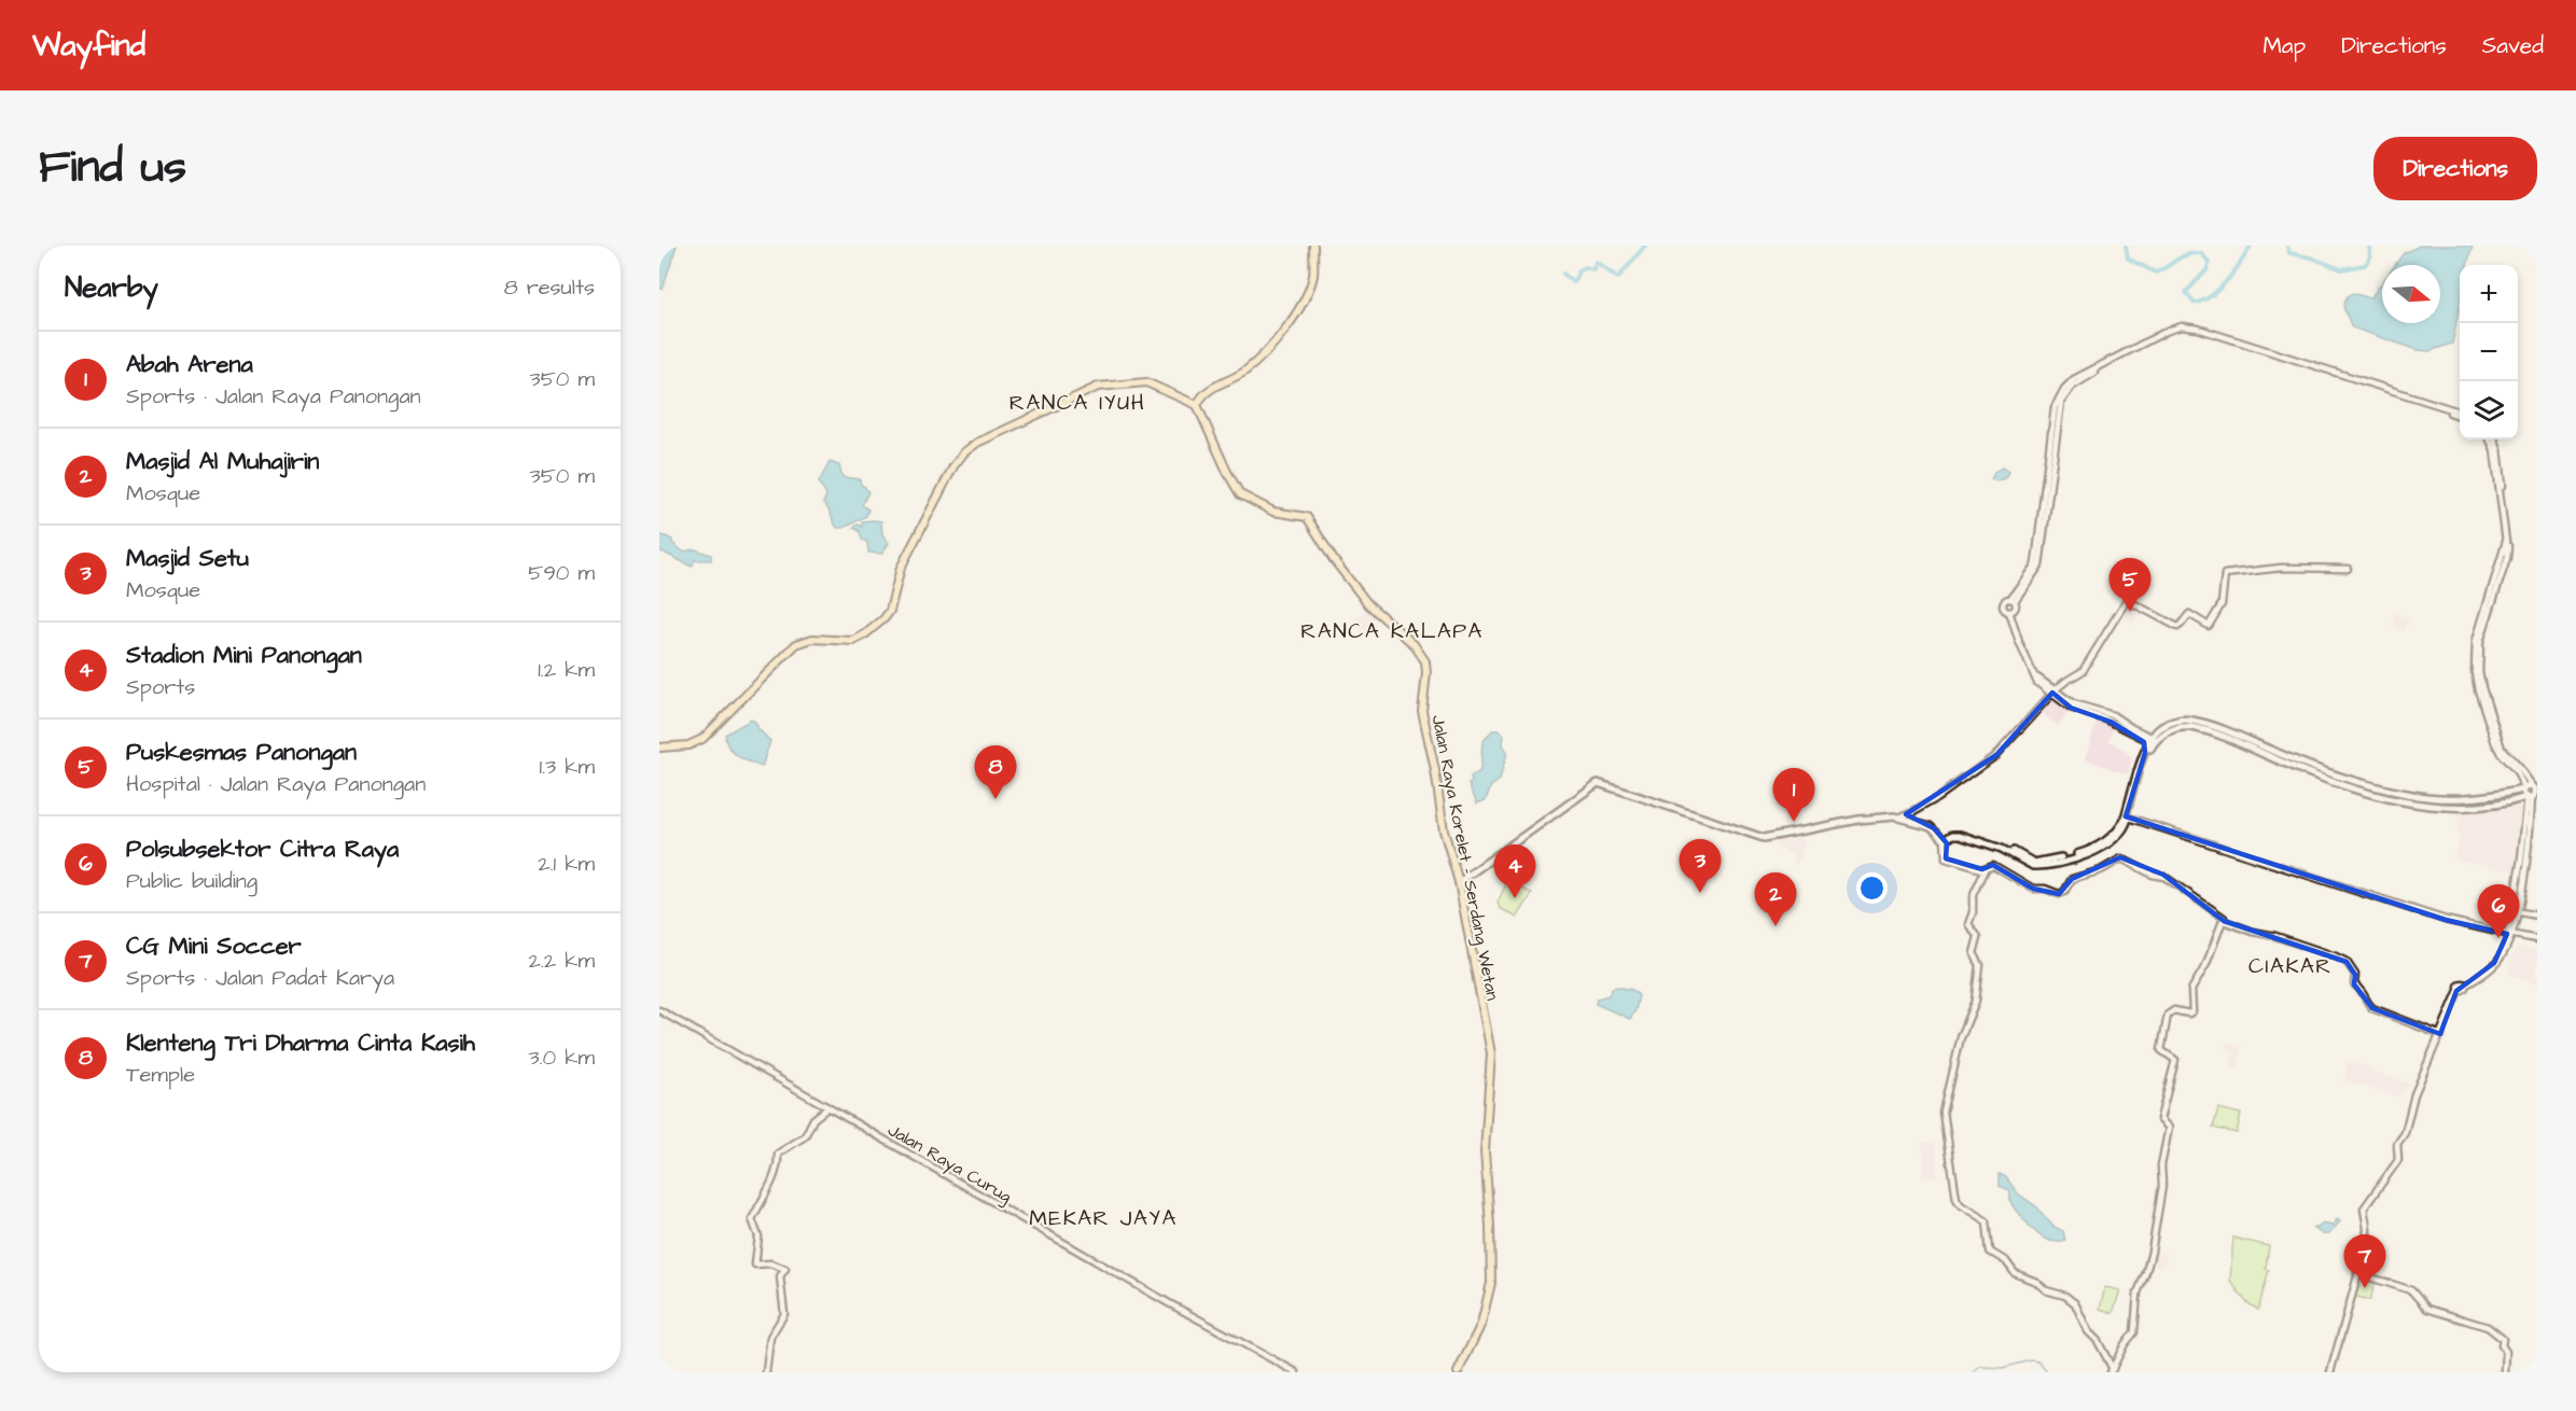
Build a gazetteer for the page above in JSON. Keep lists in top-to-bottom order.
{
  "streets": {
    "main road": ["Jalan Raya Korelet - Serdang Wetan"],
    "street": ["Jalan Raya Curug"]
  },
  "districts": [
    "RANCA IYUH",
    "RANCA KALAPA",
    "CIAKAR",
    "MEKAR JAYA"
  ],
  "north": "right",
  "page": {
    "header": "Wayfind",
    "nav": ["Map", "Directions", "Saved"],
    "title": "Find us",
    "buttons": "Directions",
    "heading": ["Nearby", "8 results"],
    "map_buttons": ["+", "−"],
    "list": [
      {
        "mark": "1",
        "name": "Abah Arena",
        "note": "Sports · Jalan Raya Panongan",
        "value": "350 m"
      },
      {
        "mark": "2",
        "name": "Masjid Al Muhajirin",
        "note": "Mosque",
        "value": "350 m"
      },
      {
        "mark": "3",
        "name": "Masjid Setu",
        "note": "Mosque",
        "value": "590 m"
      },
      {
        "mark": "4",
        "name": "Stadion Mini Panongan",
        "note": "Sports",
        "value": "1.2 km"
      },
      {
        "mark": "5",
        "name": "Puskesmas Panongan",
        "note": "Hospital · Jalan Raya Panongan",
        "value": "1.3 km"
      },
      {
        "mark": "6",
        "name": "Polsubsektor Citra Raya",
        "note": "Public building",
        "value": "2.1 km"
      },
      {
        "mark": "7",
        "name": "CG Mini Soccer",
        "note": "Sports · Jalan Padat Karya",
        "value": "2.2 km"
      },
      {
        "mark": "8",
        "name": "Klenteng Tri Dharma Cinta Kasih",
        "note": "Temple",
        "value": "3.0 km"
      }
    ],
    "pins": [
      "5",
      "8",
      "1",
      "3",
      "4",
      "2",
      "6",
      "7"
    ]
  }
}
